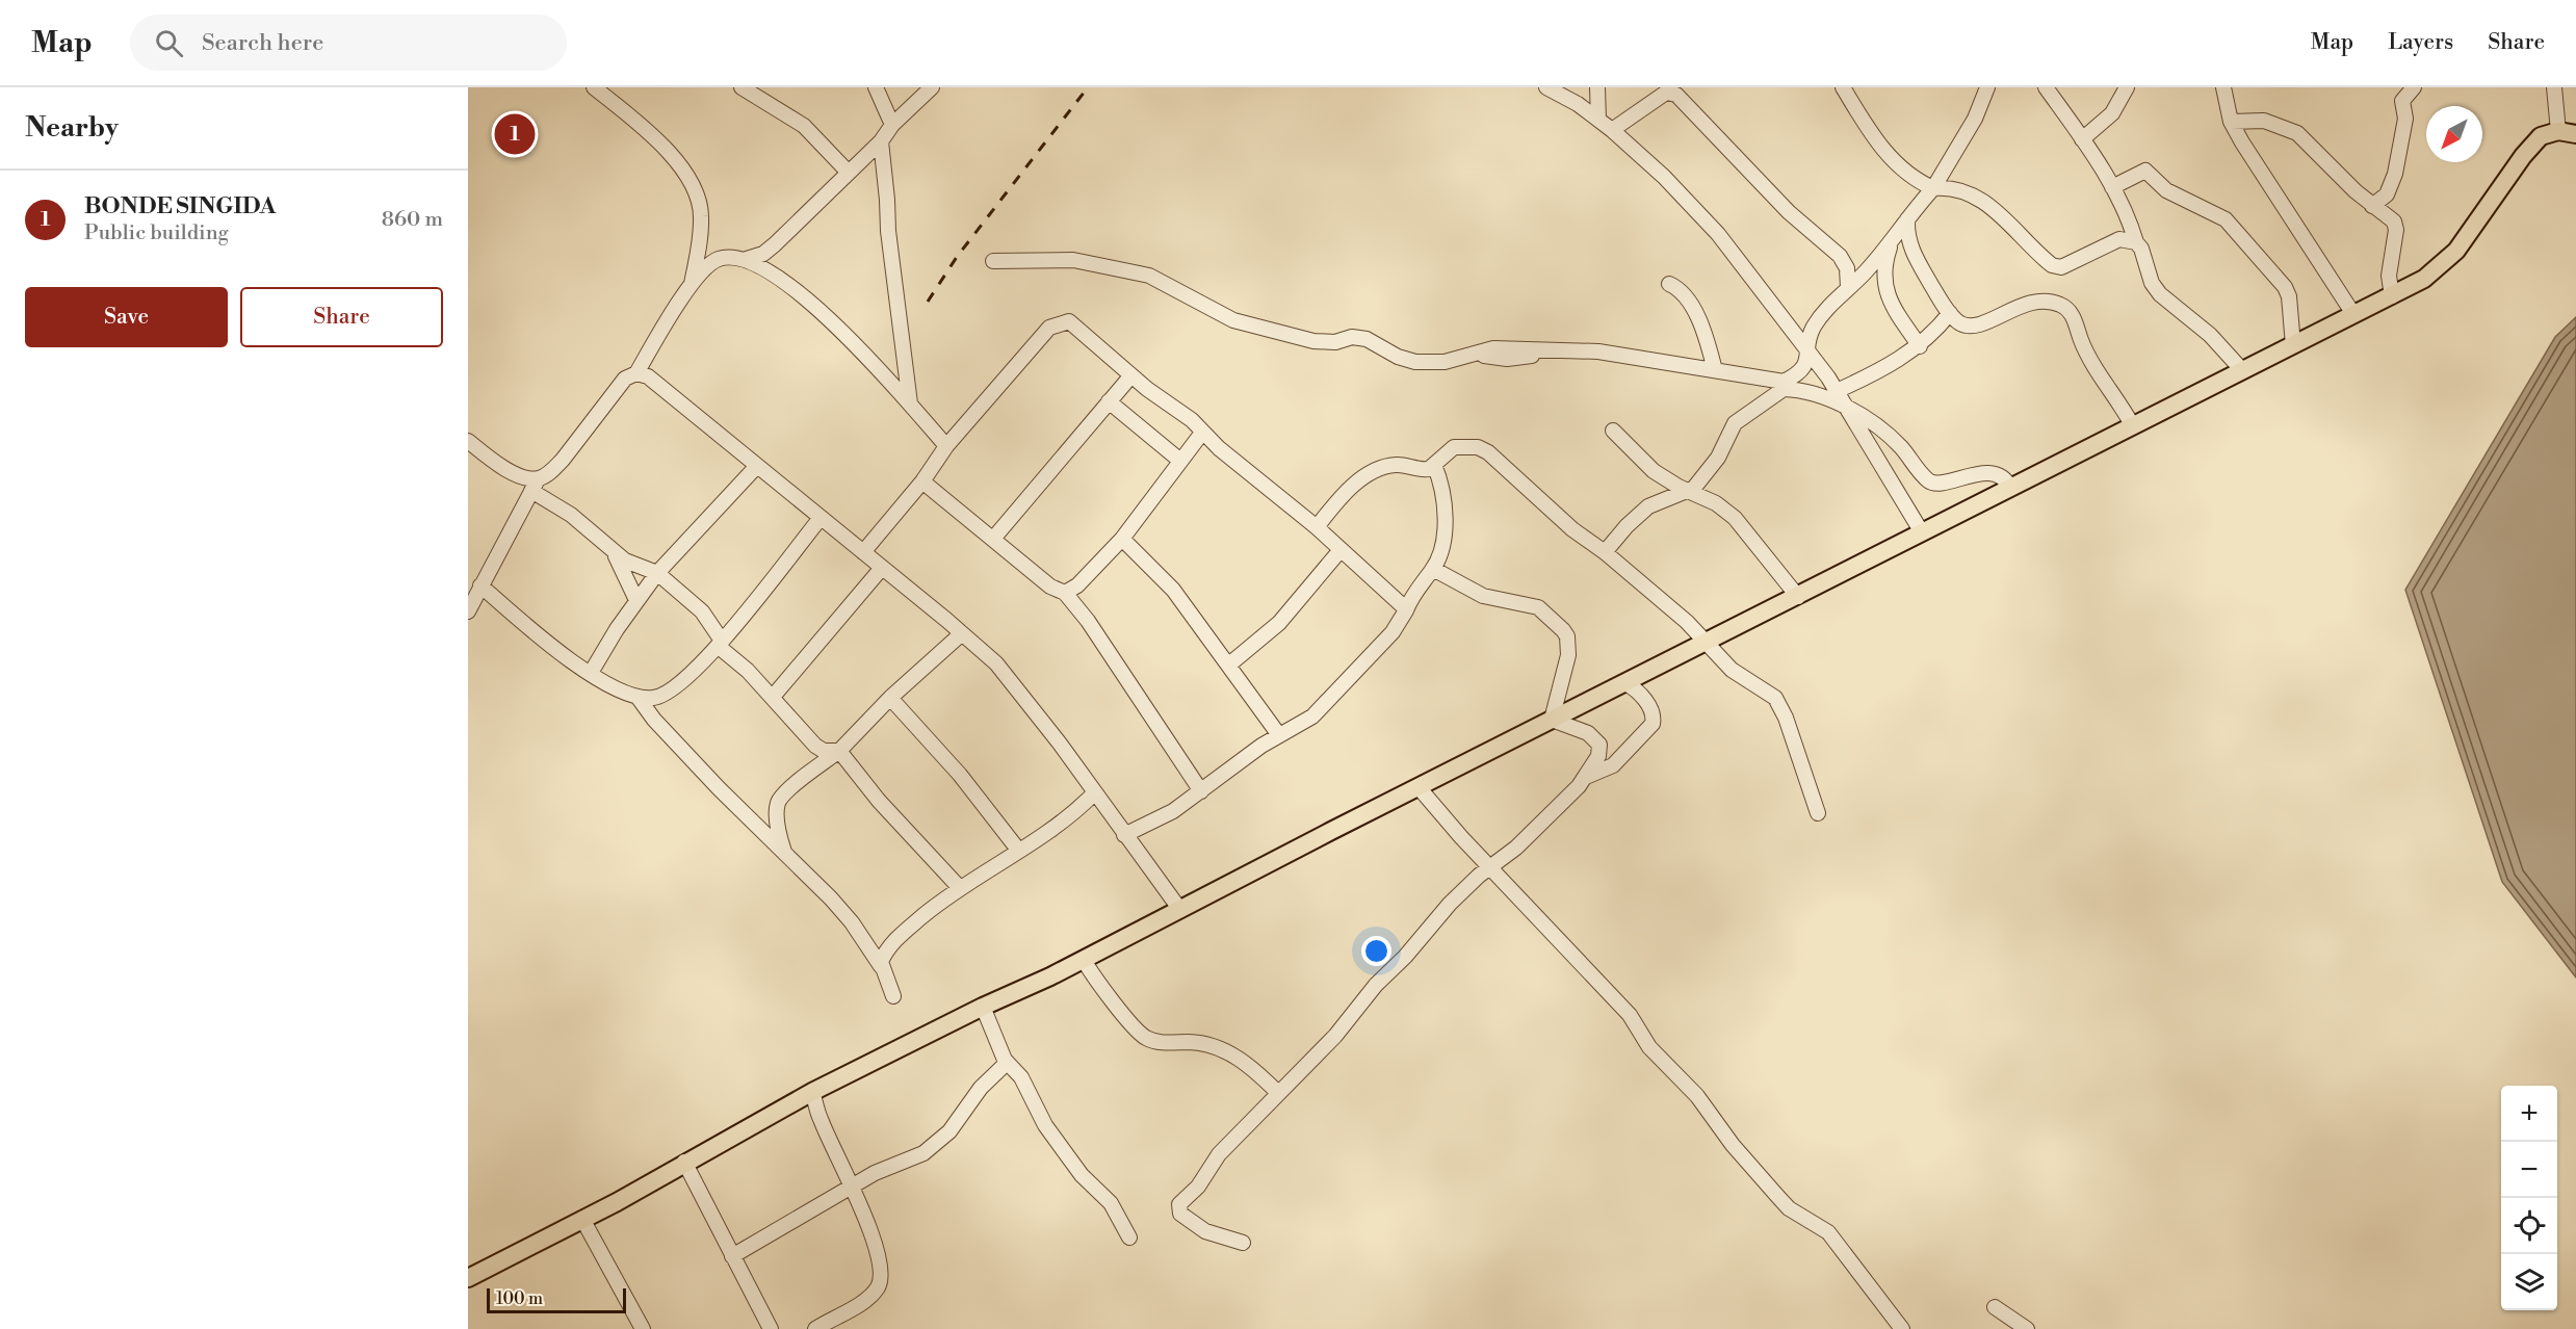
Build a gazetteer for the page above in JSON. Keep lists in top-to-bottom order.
{
  "scale_bar": "100 m",
  "north": "bottom left",
  "page": {
    "header": "Map",
    "search": "Search here",
    "nav": ["Map", "Layers", "Share"],
    "heading": "Nearby",
    "pins": "1",
    "list": [
      {
        "mark": "1",
        "name": "BONDE SINGIDA",
        "note": "Public building",
        "value": "860 m"
      }
    ],
    "buttons": ["Save", "Share"],
    "map_buttons": ["+", "−"],
    "scale": "100 m"
  }
}
